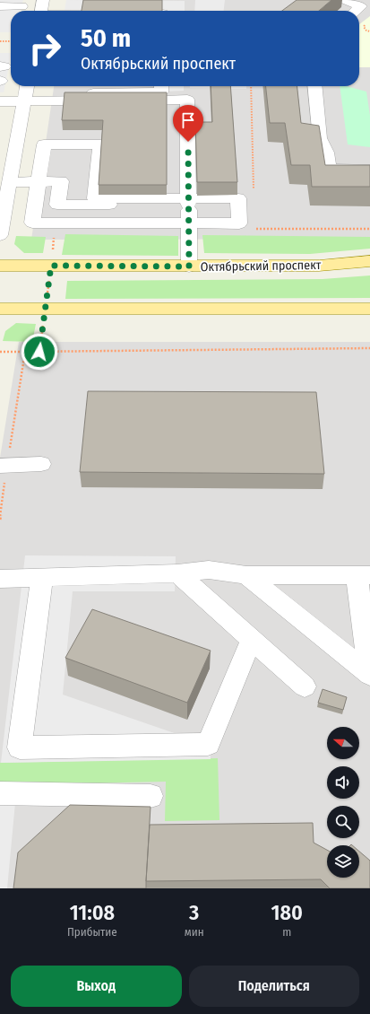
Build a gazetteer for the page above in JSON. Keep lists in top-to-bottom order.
{
  "streets": {
    "main road": ["Октябрьский проспект"]
  },
  "north": "left",
  "page": {
    "turn": ["50 m", "Октябрьский проспект"],
    "eta": [
      "11:08",
      "Прибытие",
      "3",
      "мин",
      "180",
      "m"
    ],
    "buttons": ["Выход", "Поделиться"]
  }
}
